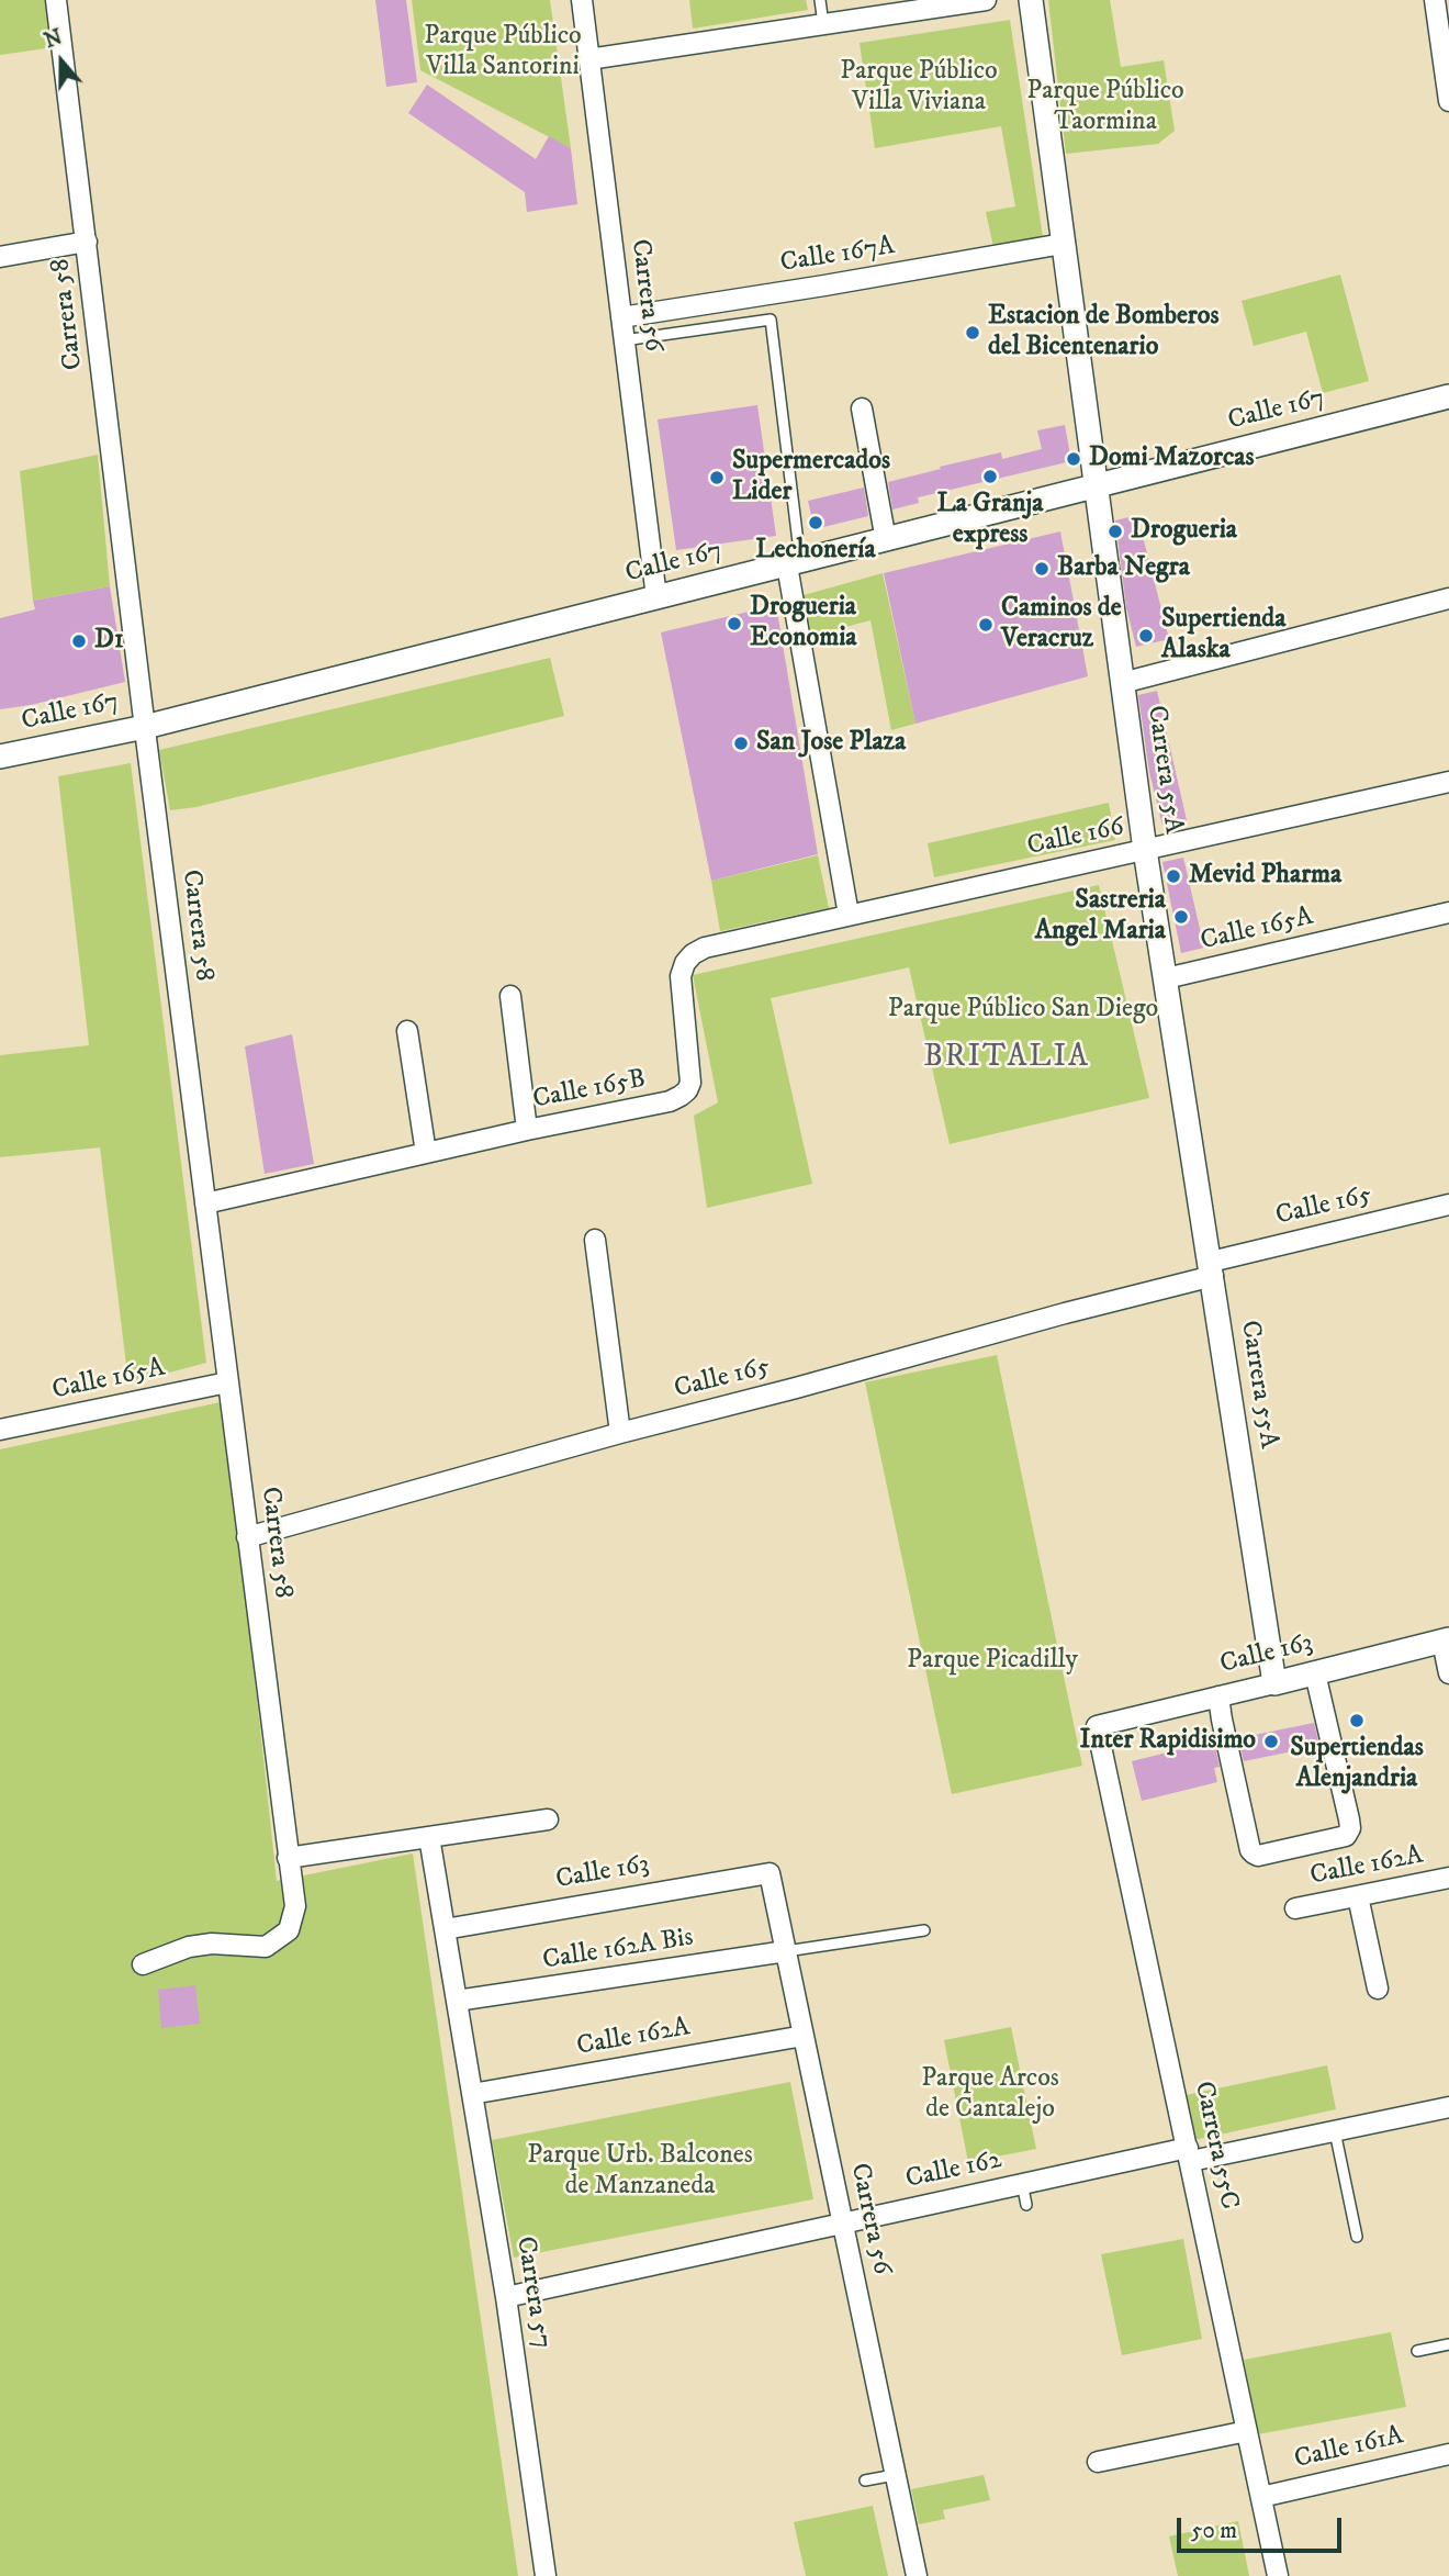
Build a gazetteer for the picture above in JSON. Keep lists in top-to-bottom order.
{
  "streets": {
    "street": [
      "Calle 167A",
      "Carrera 56",
      "Carrera 58",
      "Calle 167",
      "Carrera 55A",
      "Calle 166",
      "Calle 165A",
      "Calle 165B",
      "Calle 165",
      "Calle 163",
      "Calle 162A",
      "Calle 162A Bis",
      "Carrera 55C",
      "Calle 162",
      "Carrera 57",
      "Calle 161A"
    ]
  },
  "crossings": [
    ["Calle 167A", "Carrera 56"],
    ["Calle 167A", "Carrera 55A"],
    ["Carrera 56", "Calle 167"],
    ["Carrera 56", "Calle 163"],
    ["Carrera 56", "Calle 162A"],
    ["Carrera 56", "Calle 162A Bis"],
    ["Carrera 56", "Calle 162"],
    ["Carrera 58", "Calle 167"],
    ["Carrera 58", "Calle 165A"],
    ["Carrera 58", "Calle 165B"],
    ["Carrera 58", "Calle 165"],
    ["Calle 167", "Carrera 55A"],
    ["Carrera 55A", "Calle 166"],
    ["Carrera 55A", "Calle 165A"],
    ["Carrera 55A", "Calle 165"],
    ["Carrera 55A", "Calle 163"],
    ["Calle 166", "Calle 165B"],
    ["Calle 163", "Carrera 55C"],
    ["Calle 163", "Carrera 57"],
    ["Calle 162A", "Carrera 57"],
    ["Calle 162A Bis", "Carrera 57"],
    ["Carrera 55C", "Calle 162"],
    ["Carrera 55C", "Calle 161A"],
    ["Calle 162", "Carrera 57"]
  ],
  "districts": ["BRITALIA"],
  "parks": [
    "Parque Público Villa Santorini",
    "Parque Público Villa Viviana",
    "Parque Público Taormina",
    "Parque Público San Diego",
    "Parque Picadilly",
    "Parque Arcos de Cantalejo",
    "Parque Urb. Balcones de Manzaneda"
  ],
  "places": [
    "Estacion de Bomberos del Bicentenario",
    "Domi Mazorcas",
    "La Granja express",
    "Supermercados Lider",
    "Lechonería",
    "Drogueria",
    "Barba Negra",
    "Drogueria Economia",
    "Caminos de Veracruz",
    "Supertienda Alaska",
    "D1",
    "San Jose Plaza",
    "Mevid Pharma",
    "Sastreria Angel Maria",
    "Supertiendas Alenjandria",
    "Inter Rapidisimo"
  ],
  "scale_bar": "50 m",
  "north": "top"
}
